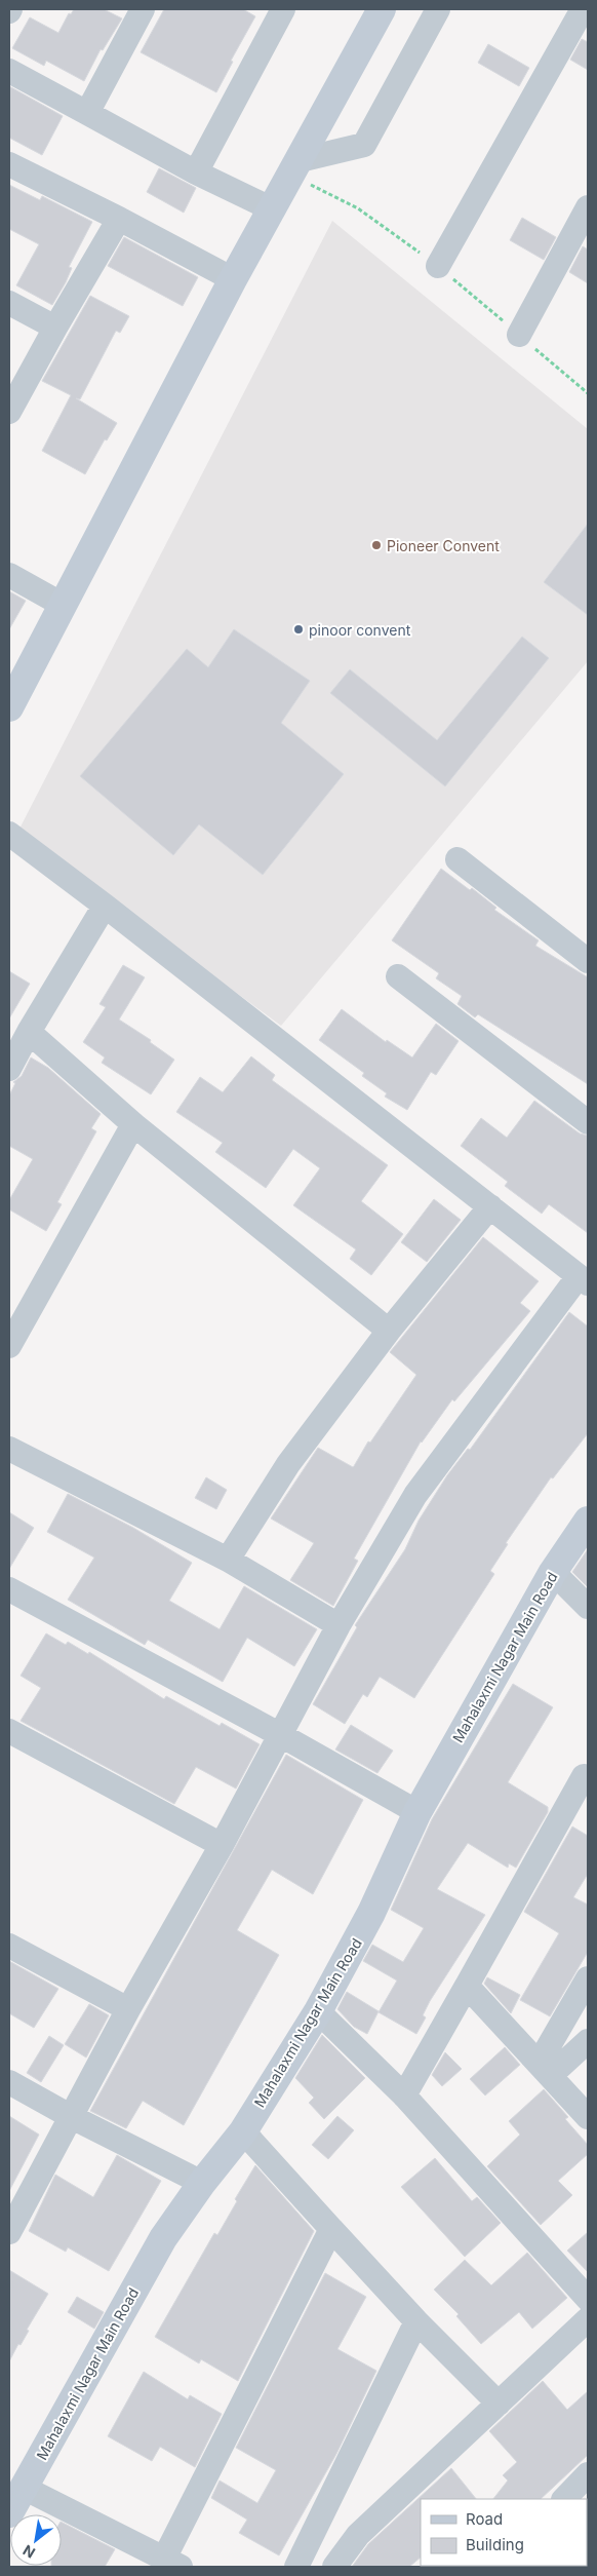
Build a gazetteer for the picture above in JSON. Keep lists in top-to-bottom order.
{
  "streets": {
    "street": ["Mahalaxmi Nagar Main Road"]
  },
  "places": ["Pioneer Convent", "pinoor convent"],
  "legend": ["Road", "Building"],
  "north": "bottom left"
}
